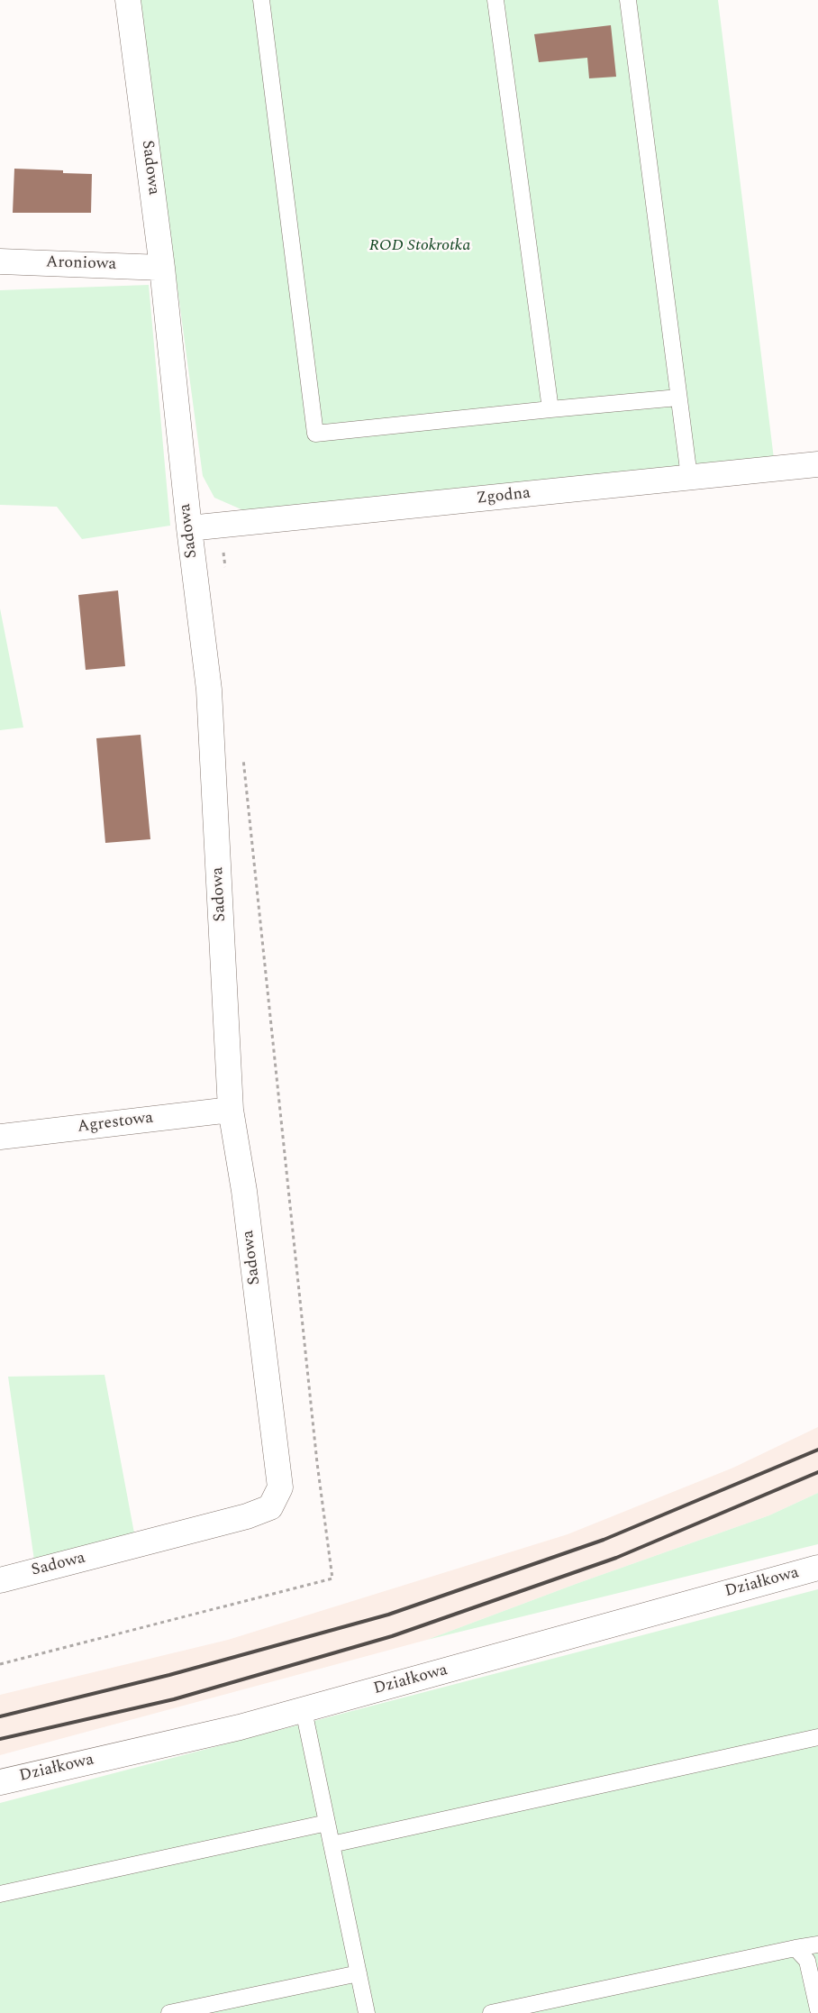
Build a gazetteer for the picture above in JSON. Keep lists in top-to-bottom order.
{
  "streets": {
    "street": [
      "Sadowa",
      "Aroniowa",
      "Zgodna",
      "Agrestowa",
      "Działkowa"
    ]
  },
  "crossings": [
    ["Sadowa", "Aroniowa"],
    ["Sadowa", "Zgodna"],
    ["Sadowa", "Agrestowa"]
  ],
  "parks": ["ROD Stokrotka"]
}
